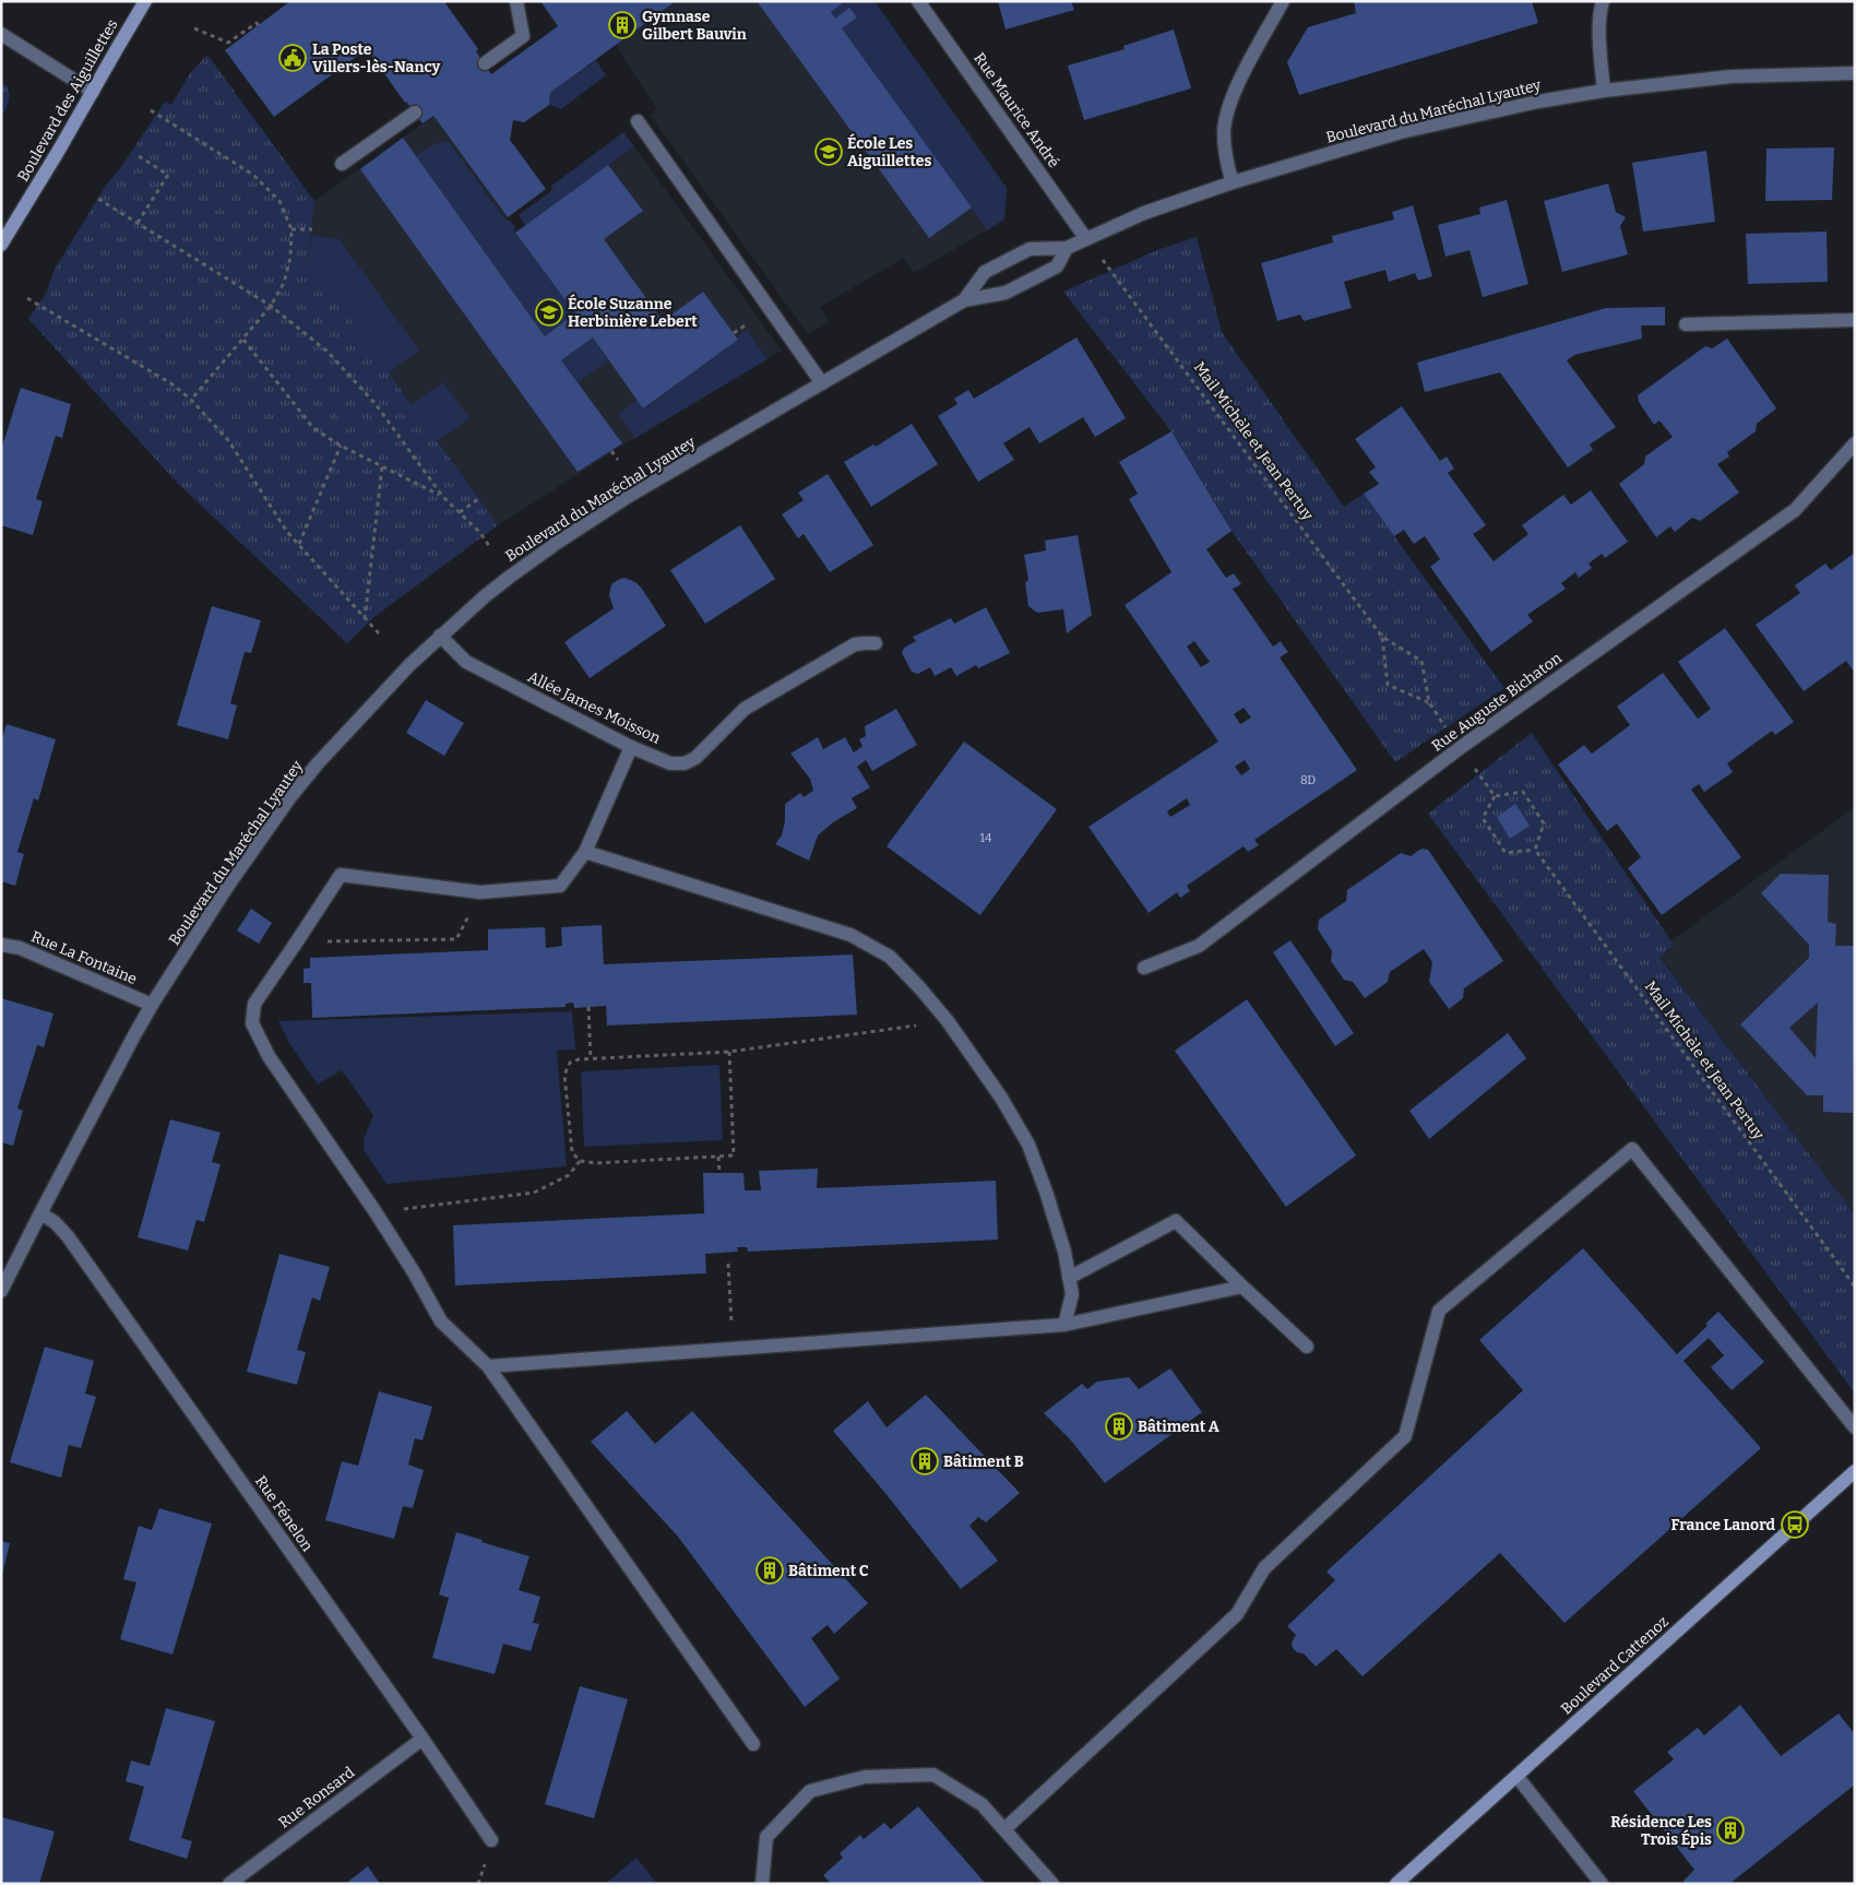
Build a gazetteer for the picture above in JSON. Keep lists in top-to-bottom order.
{
  "streets": {
    "street": [
      "Boulevard des Aiguillettes",
      "Rue Maurice André",
      "Boulevard du Maréchal Lyautey",
      "Rue Auguste Bichaton",
      "Allée James Moisson",
      "Rue La Fontaine",
      "Rue Fénelon",
      "Boulevard Cattenoz",
      "Rue Ronsard"
    ],
    "path": ["Mail Michèle et Jean Pertuy"]
  },
  "crossings": [
    ["Rue Maurice André", "Boulevard du Maréchal Lyautey"],
    ["Boulevard du Maréchal Lyautey", "Allée James Moisson"],
    ["Boulevard du Maréchal Lyautey", "Rue La Fontaine"],
    ["Boulevard du Maréchal Lyautey", "Rue Fénelon"],
    ["Mail Michèle et Jean Pertuy", "Rue Auguste Bichaton"],
    ["Rue Fénelon", "Rue Ronsard"]
  ],
  "places": {
    "building": [
      "Gymnase Gilbert Bauvin",
      "Bâtiment A",
      "Bâtiment B",
      "Bâtiment C",
      "Résidence Les Trois Épis"
    ],
    "public building": ["La Poste Villers-lès-Nancy"],
    "school or university": ["École Les Aiguillettes", "École Suzanne Herbinière Lebert"],
    "bus stop": ["France Lanord"]
  },
  "house_numbers": ["8D", "14"]
}
